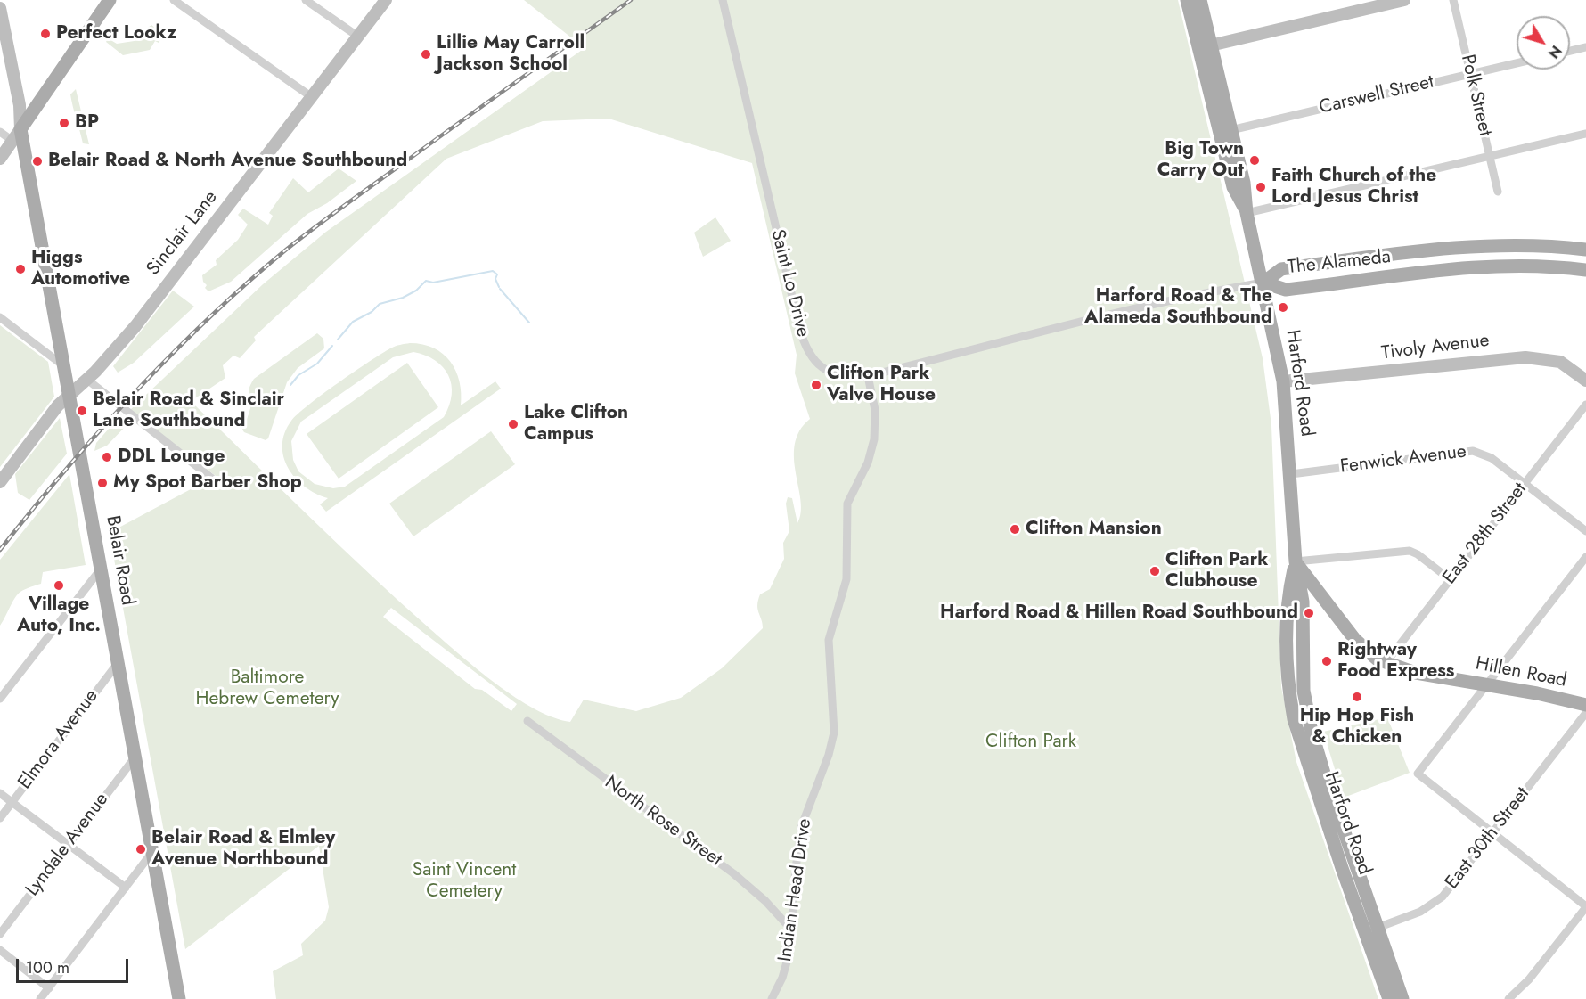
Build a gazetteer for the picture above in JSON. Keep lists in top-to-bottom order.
{
  "streets": {
    "main road": [
      "Sinclair Lane",
      "The Alameda",
      "Tivoly Avenue",
      "Harford Road",
      "Belair Road",
      "Hillen Road"
    ],
    "street": [
      "Carswell Street",
      "Polk Street",
      "Saint Lo Drive",
      "Fenwick Avenue",
      "East 28th Street",
      "Elmora Avenue",
      "North Rose Street",
      "East 30th Street",
      "Lyndale Avenue",
      "Indian Head Drive"
    ]
  },
  "crossings": [
    ["Carswell Street", "Polk Street"],
    ["Carswell Street", "Harford Road"],
    ["Sinclair Lane", "Belair Road"],
    ["The Alameda", "Saint Lo Drive"],
    ["The Alameda", "Harford Road"],
    ["Saint Lo Drive", "Harford Road"],
    ["Saint Lo Drive", "Indian Head Drive"],
    ["Tivoly Avenue", "Harford Road"],
    ["Harford Road", "Fenwick Avenue"],
    ["Harford Road", "Hillen Road"],
    ["Harford Road", "East 30th Street"],
    ["Fenwick Avenue", "East 28th Street"],
    ["East 28th Street", "Hillen Road"],
    ["Belair Road", "Elmora Avenue"],
    ["Belair Road", "Lyndale Avenue"],
    ["North Rose Street", "Indian Head Drive"]
  ],
  "parks": ["Baltimore Hebrew Cemetery", "Clifton Park", "Saint Vincent Cemetery"],
  "places": [
    "Perfect Lookz",
    "Lillie May Carroll Jackson School",
    "BP",
    "Big Town Carry Out",
    "Belair Road & North Avenue Southbound",
    "Faith Church of the Lord Jesus Christ",
    "Higgs Automotive",
    "Harford Road & The Alameda Southbound",
    "Clifton Park Valve House",
    "Belair Road & Sinclair Lane Southbound",
    "Lake Clifton Campus",
    "DDL Lounge",
    "My Spot Barber Shop",
    "Clifton Mansion",
    "Clifton Park Clubhouse",
    "Village Auto, Inc.",
    "Harford Road & Hillen Road Southbound",
    "Rightway Food Express",
    "Hip Hop Fish & Chicken",
    "Belair Road & Elmley Avenue Northbound"
  ],
  "scale_bar": "100 m",
  "north": "bottom right"
}
